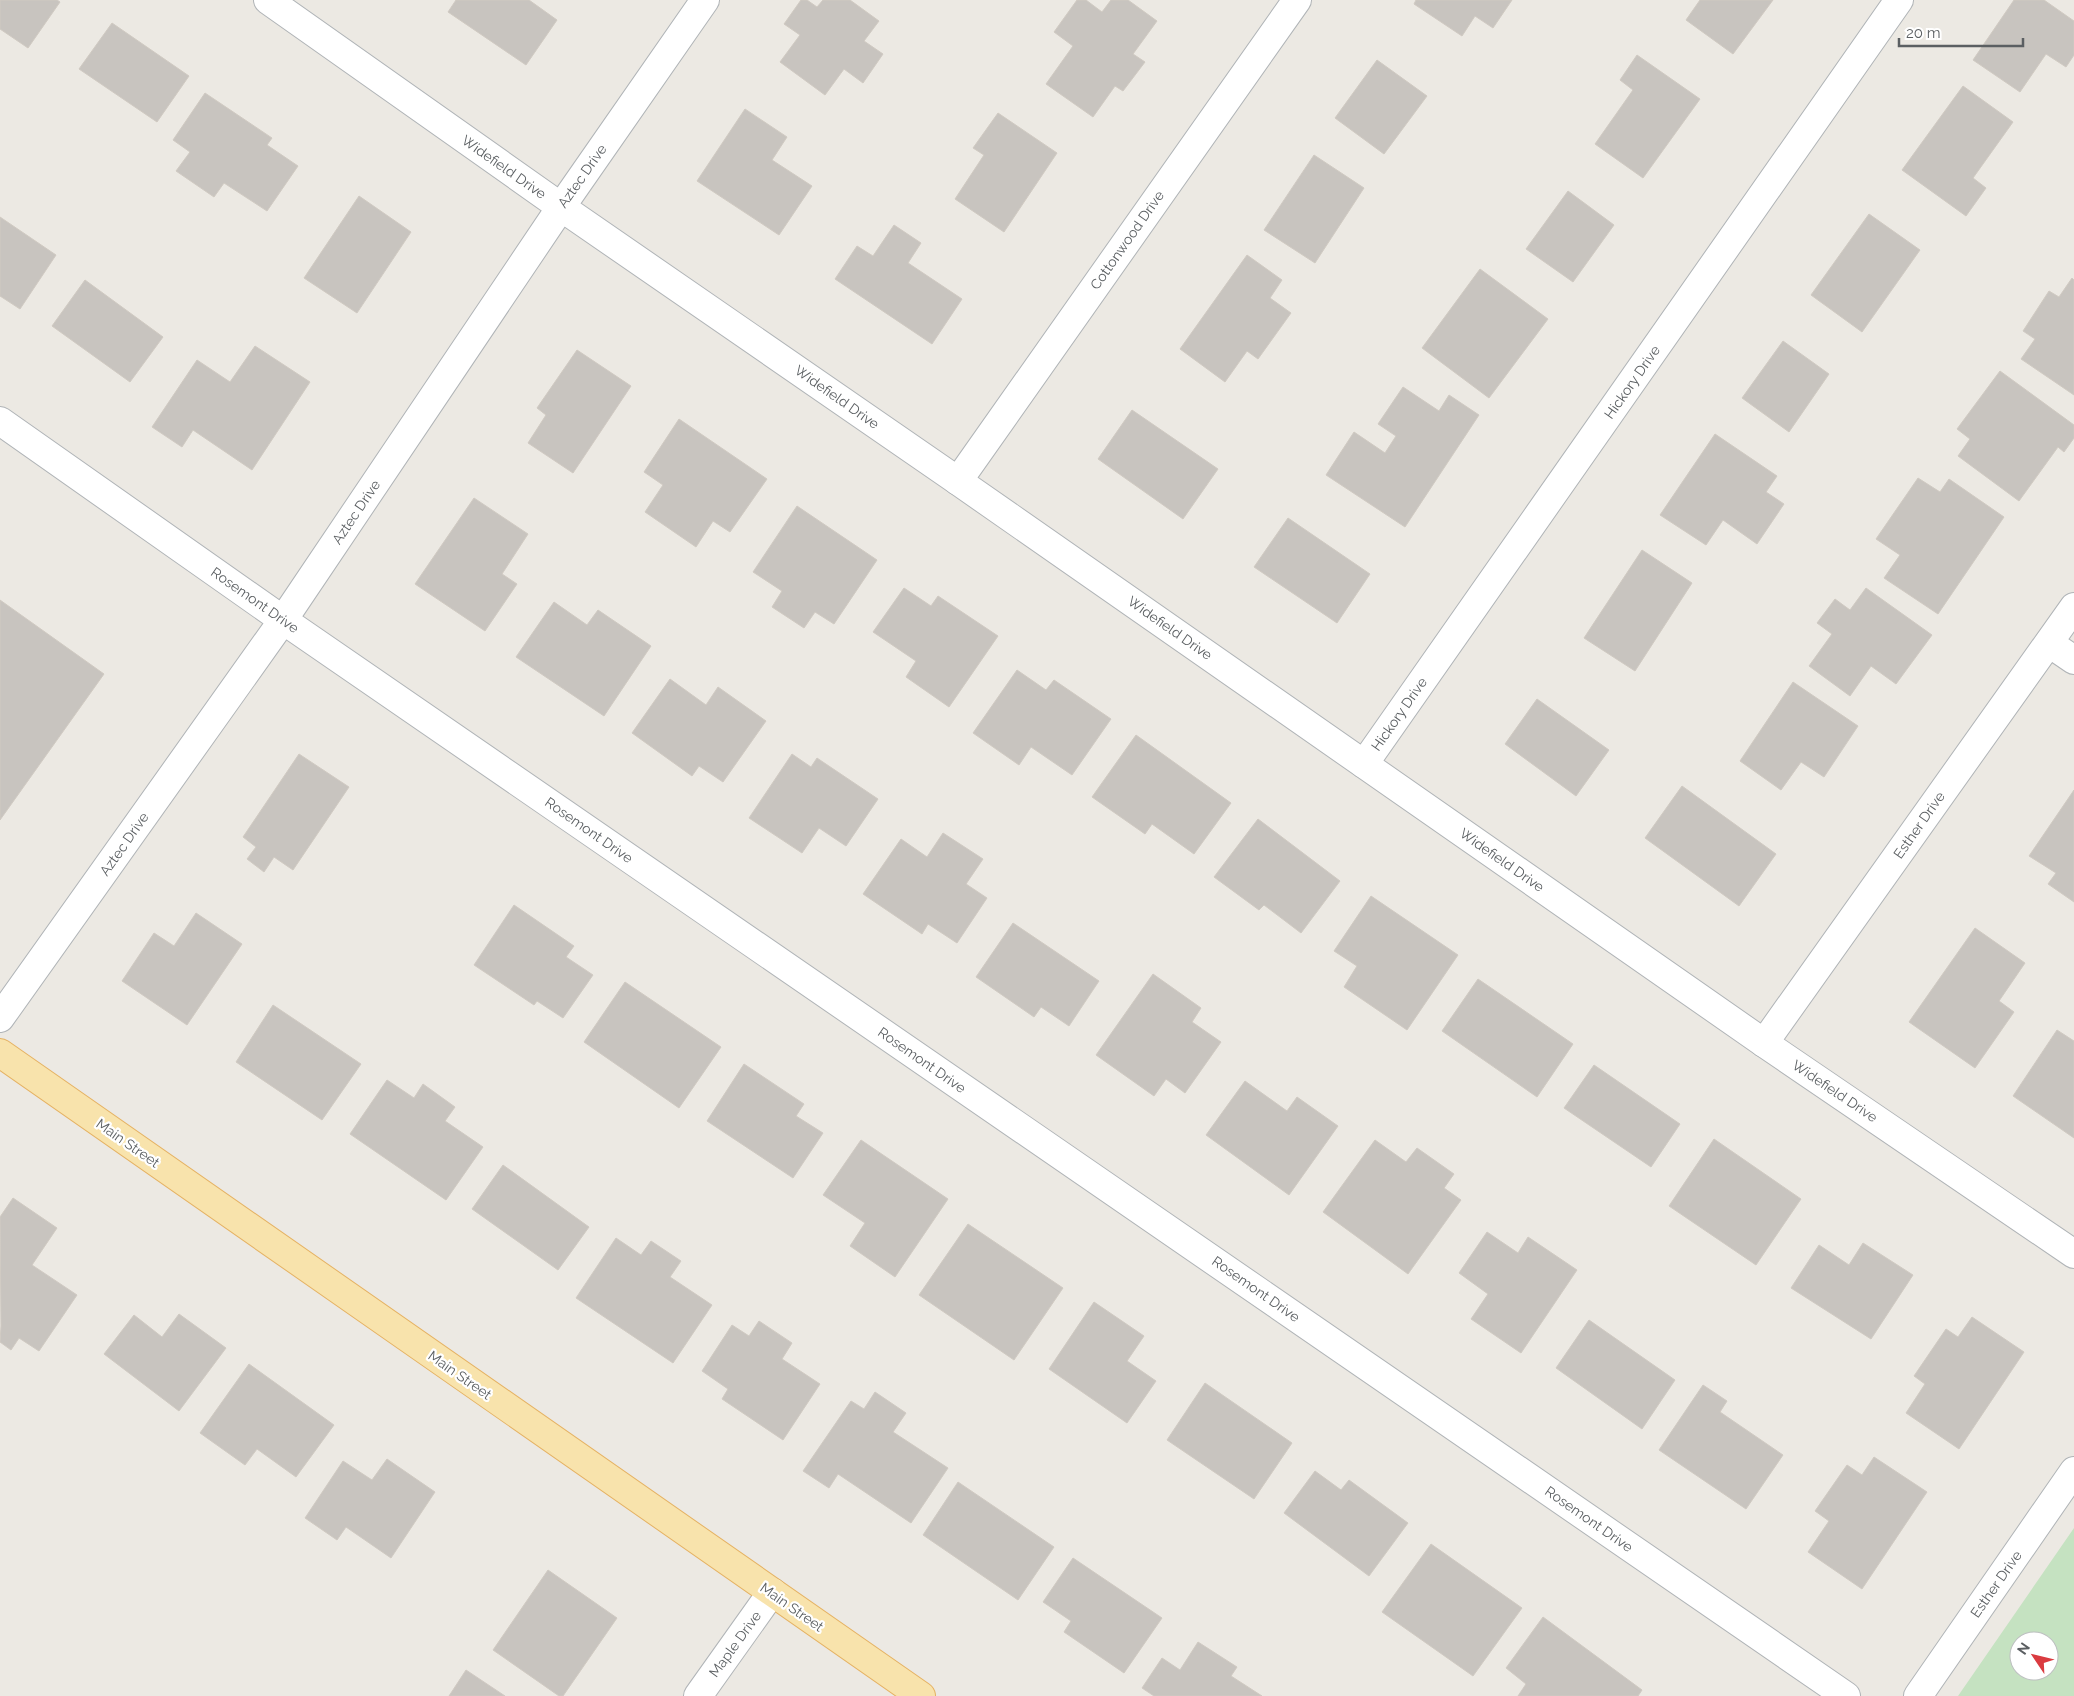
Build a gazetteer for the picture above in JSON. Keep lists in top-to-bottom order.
{
  "streets": {
    "main road": ["Main Street"],
    "street": [
      "Widefield Drive",
      "Aztec Drive",
      "Cottonwood Drive",
      "Hickory Drive",
      "Rosemont Drive",
      "Esther Drive",
      "Maple Drive"
    ]
  },
  "crossings": [
    ["Widefield Drive", "Aztec Drive"],
    ["Widefield Drive", "Cottonwood Drive"],
    ["Widefield Drive", "Hickory Drive"],
    ["Widefield Drive", "Esther Drive"],
    ["Aztec Drive", "Rosemont Drive"],
    ["Main Street", "Maple Drive"]
  ],
  "scale_bar": "20 m",
  "north": "top left"
}
